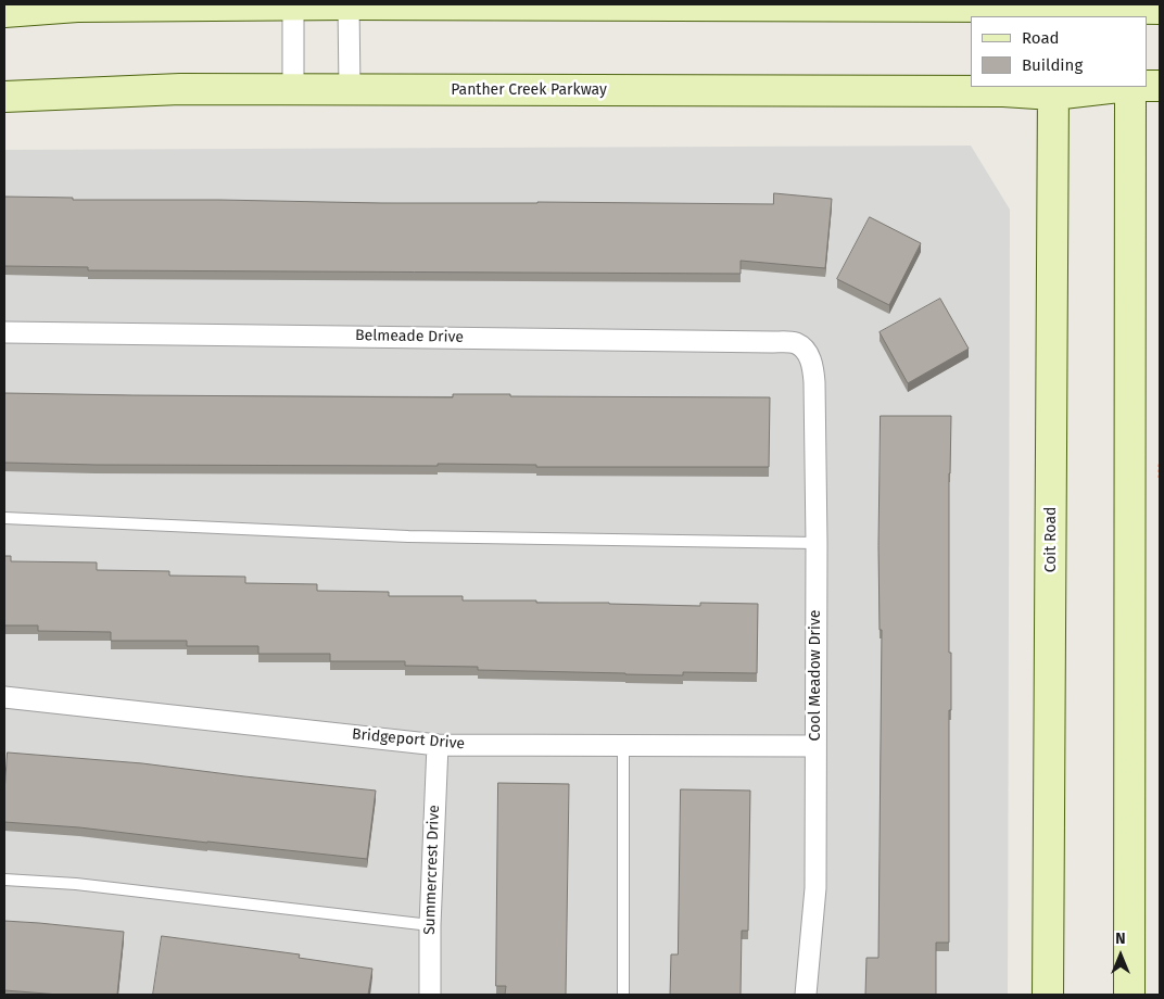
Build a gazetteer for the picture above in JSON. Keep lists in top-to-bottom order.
{
  "streets": {
    "main road": ["Panther Creek Parkway", "Coit Road"],
    "street": [
      "Belmeade Drive",
      "Cool Meadow Drive",
      "Bridgeport Drive",
      "Summercrest Drive"
    ]
  },
  "crossings": [
    ["Panther Creek Parkway", "Coit Road"],
    ["Belmeade Drive", "Cool Meadow Drive"],
    ["Cool Meadow Drive", "Bridgeport Drive"],
    ["Bridgeport Drive", "Summercrest Drive"]
  ],
  "legend": ["Road", "Building"],
  "north": "top"
}
